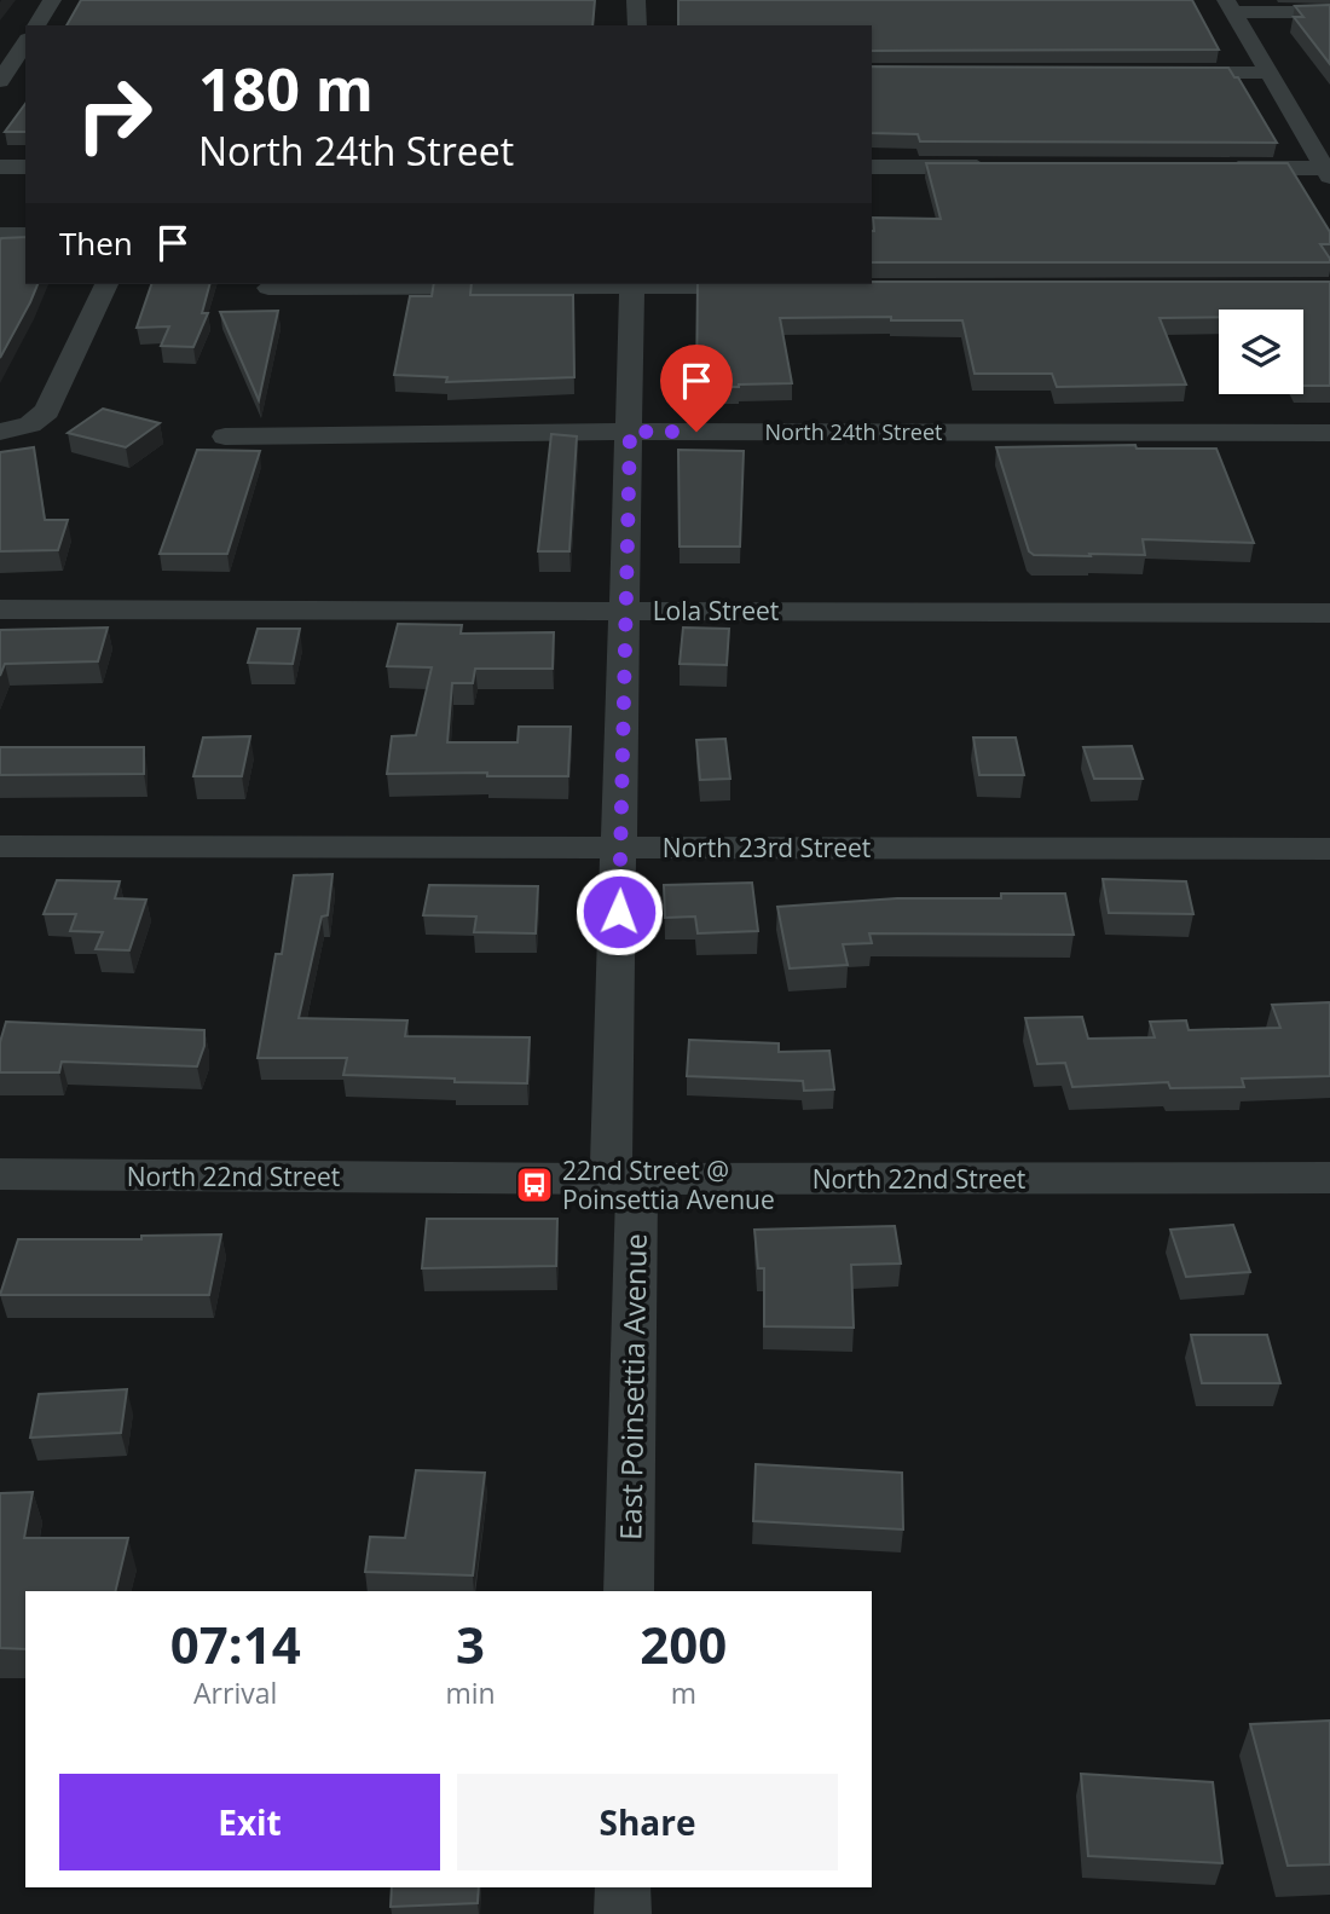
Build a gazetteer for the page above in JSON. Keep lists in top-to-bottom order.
{
  "streets": {
    "street": [
      "North 24th Street",
      "Lola Street",
      "North 23rd Street",
      "North 22nd Street",
      "East Poinsettia Avenue"
    ]
  },
  "crossings": [
    ["North 24th Street", "East Poinsettia Avenue"],
    ["Lola Street", "East Poinsettia Avenue"],
    ["North 23rd Street", "East Poinsettia Avenue"],
    ["North 22nd Street", "East Poinsettia Avenue"]
  ],
  "places": {
    "bus stop": ["22nd Street @ Poinsettia Avenue"]
  },
  "page": {
    "turn": ["180 m", "North 24th Street"],
    "then": "Then",
    "eta": [
      "07:14",
      "Arrival",
      "3",
      "min",
      "200",
      "m"
    ],
    "buttons": ["Exit", "Share"]
  }
}
